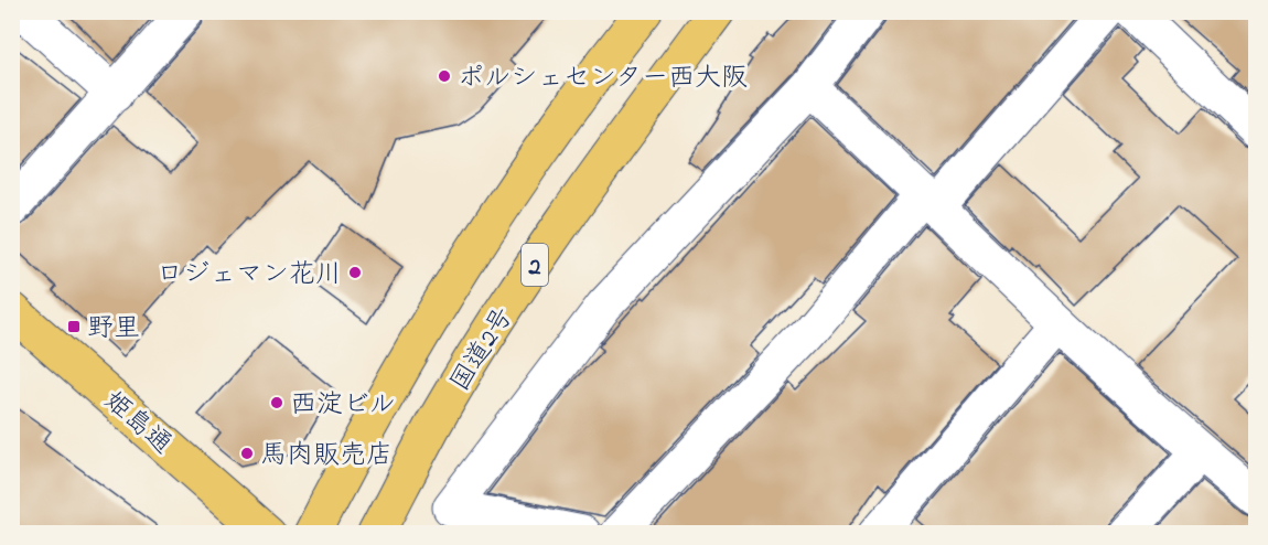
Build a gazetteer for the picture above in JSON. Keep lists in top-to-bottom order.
{
  "streets": {
    "main road": ["2", "国道2号", "姫島通"]
  },
  "places": {
    "other": [
      "ポルシェセンター西大阪",
      "ロジェマン花川",
      "西淀ビル",
      "馬肉販売店"
    ],
    "transit": ["野里"]
  }
}
